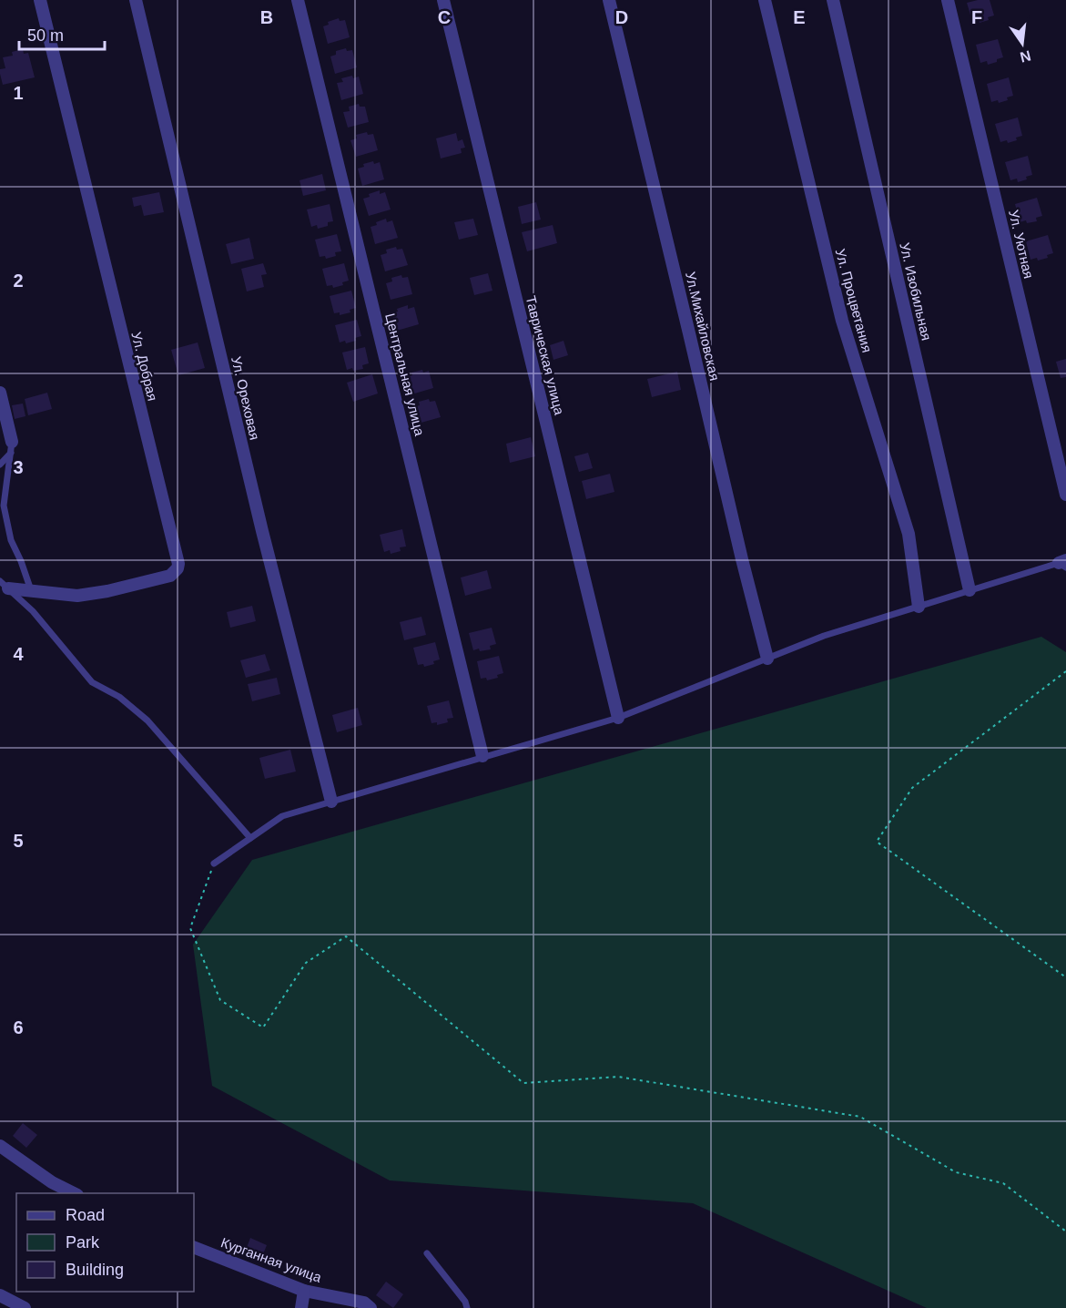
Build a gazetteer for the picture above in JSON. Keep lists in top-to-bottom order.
{
  "streets": {
    "street": [
      "Ул. Уютная",
      "Ул. Изобильная",
      "Ул. Процветания",
      "Ул.Михайловская",
      "Таврическая улица",
      "Ул. Добрая",
      "Центральная улица",
      "Ул. Ореховая",
      "Курганная улица"
    ]
  },
  "legend": ["Road", "Park", "Building"],
  "scale_bar": "50 m",
  "north": "bottom",
  "grid": {
    "columns": [
      "B",
      "C",
      "D",
      "E",
      "F"
    ],
    "rows": [
      "1",
      "2",
      "3",
      "4",
      "5",
      "6"
    ]
  }
}
